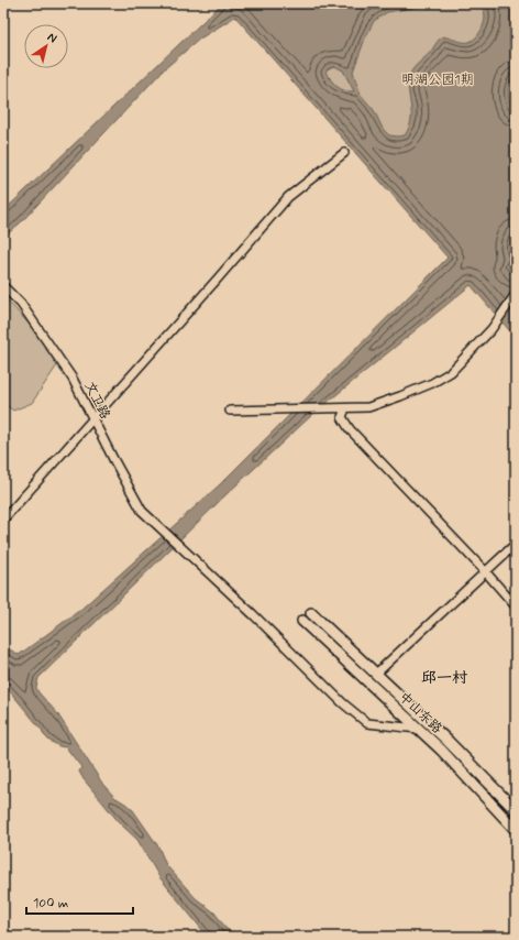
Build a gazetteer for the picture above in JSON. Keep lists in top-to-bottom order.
{
  "streets": {
    "main road": ["中山东路"],
    "street": ["文卫路"]
  },
  "crossings": [
    ["文卫路", "中山东路"]
  ],
  "districts": ["邱一村"],
  "parks": ["明湖公园1期"],
  "scale_bar": "100 m",
  "north": "top right"
}
